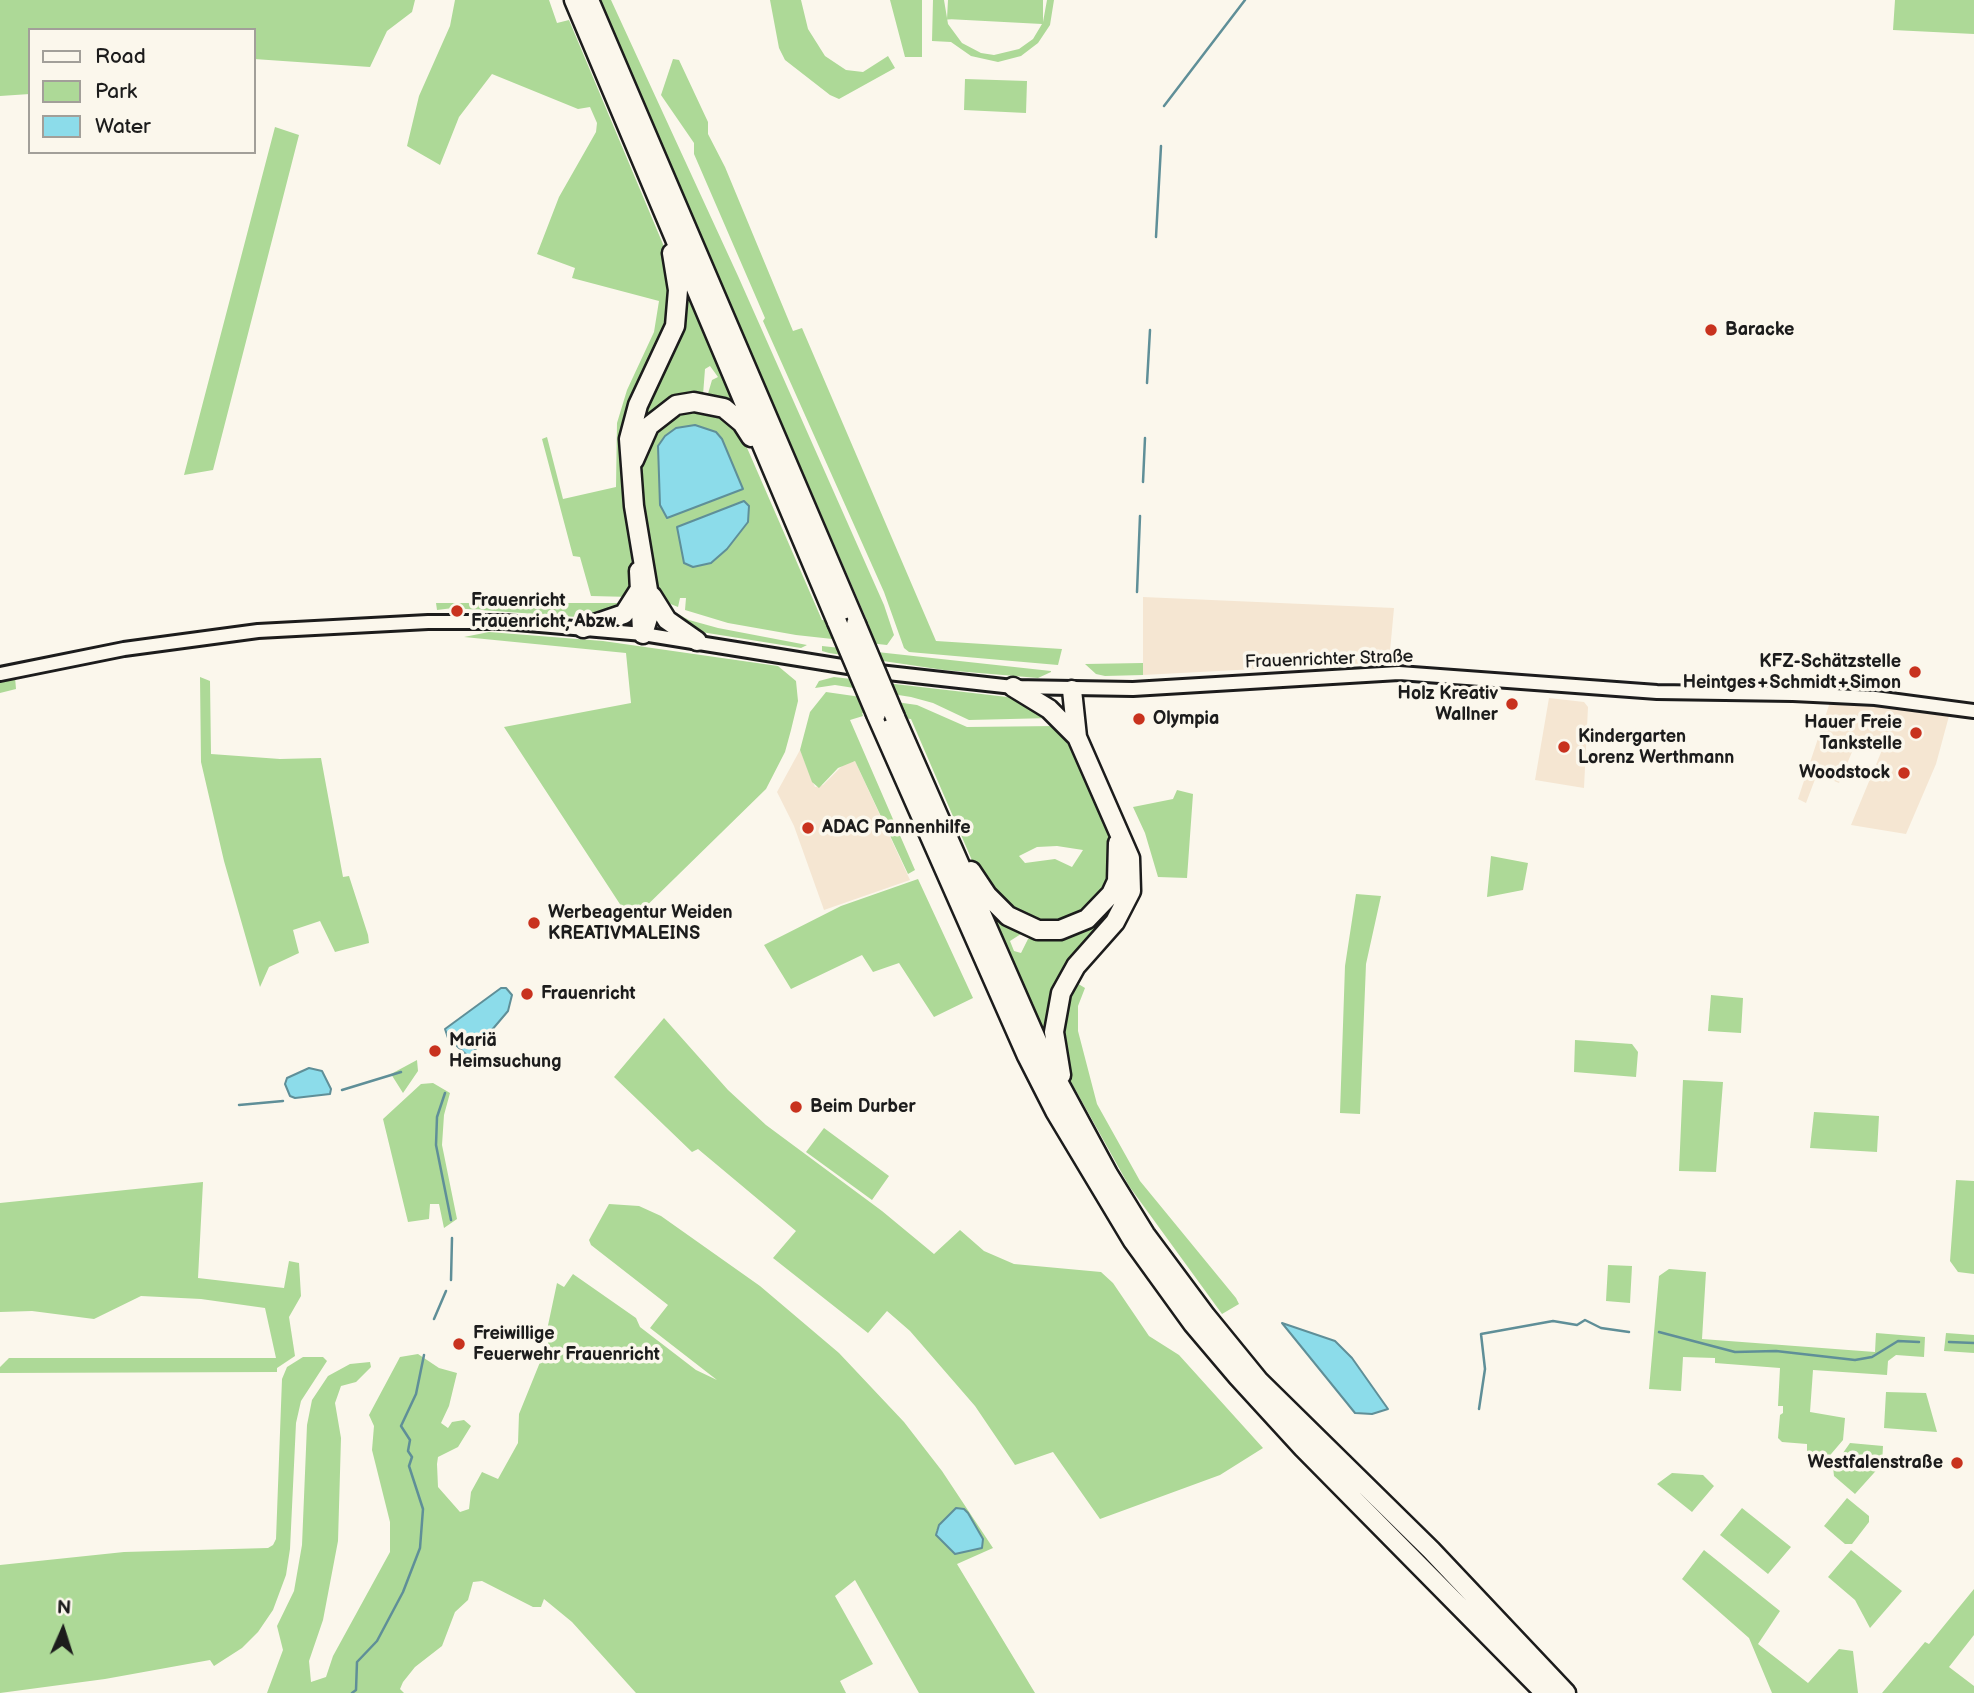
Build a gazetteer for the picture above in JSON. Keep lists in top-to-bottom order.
{
  "streets": {
    "main road": ["Frauenrichter Straße"]
  },
  "places": [
    "Baracke",
    "Frauenricht Frauenricht, Abzw.",
    "KFZ-Schätzstelle Heintges+Schmidt+Simon",
    "Holz Kreativ Wallner",
    "Olympia",
    "Hauer Freie Tankstelle",
    "Kindergarten Lorenz Werthmann",
    "Woodstock",
    "ADAC Pannenhilfe",
    "Werbeagentur Weiden KREATIVMALEINS",
    "Frauenricht",
    "Mariä Heimsuchung",
    "Beim Durber",
    "Freiwillige Feuerwehr Frauenricht",
    "Westfalenstraße"
  ],
  "legend": ["Road", "Park", "Water"],
  "north": "top"
}
